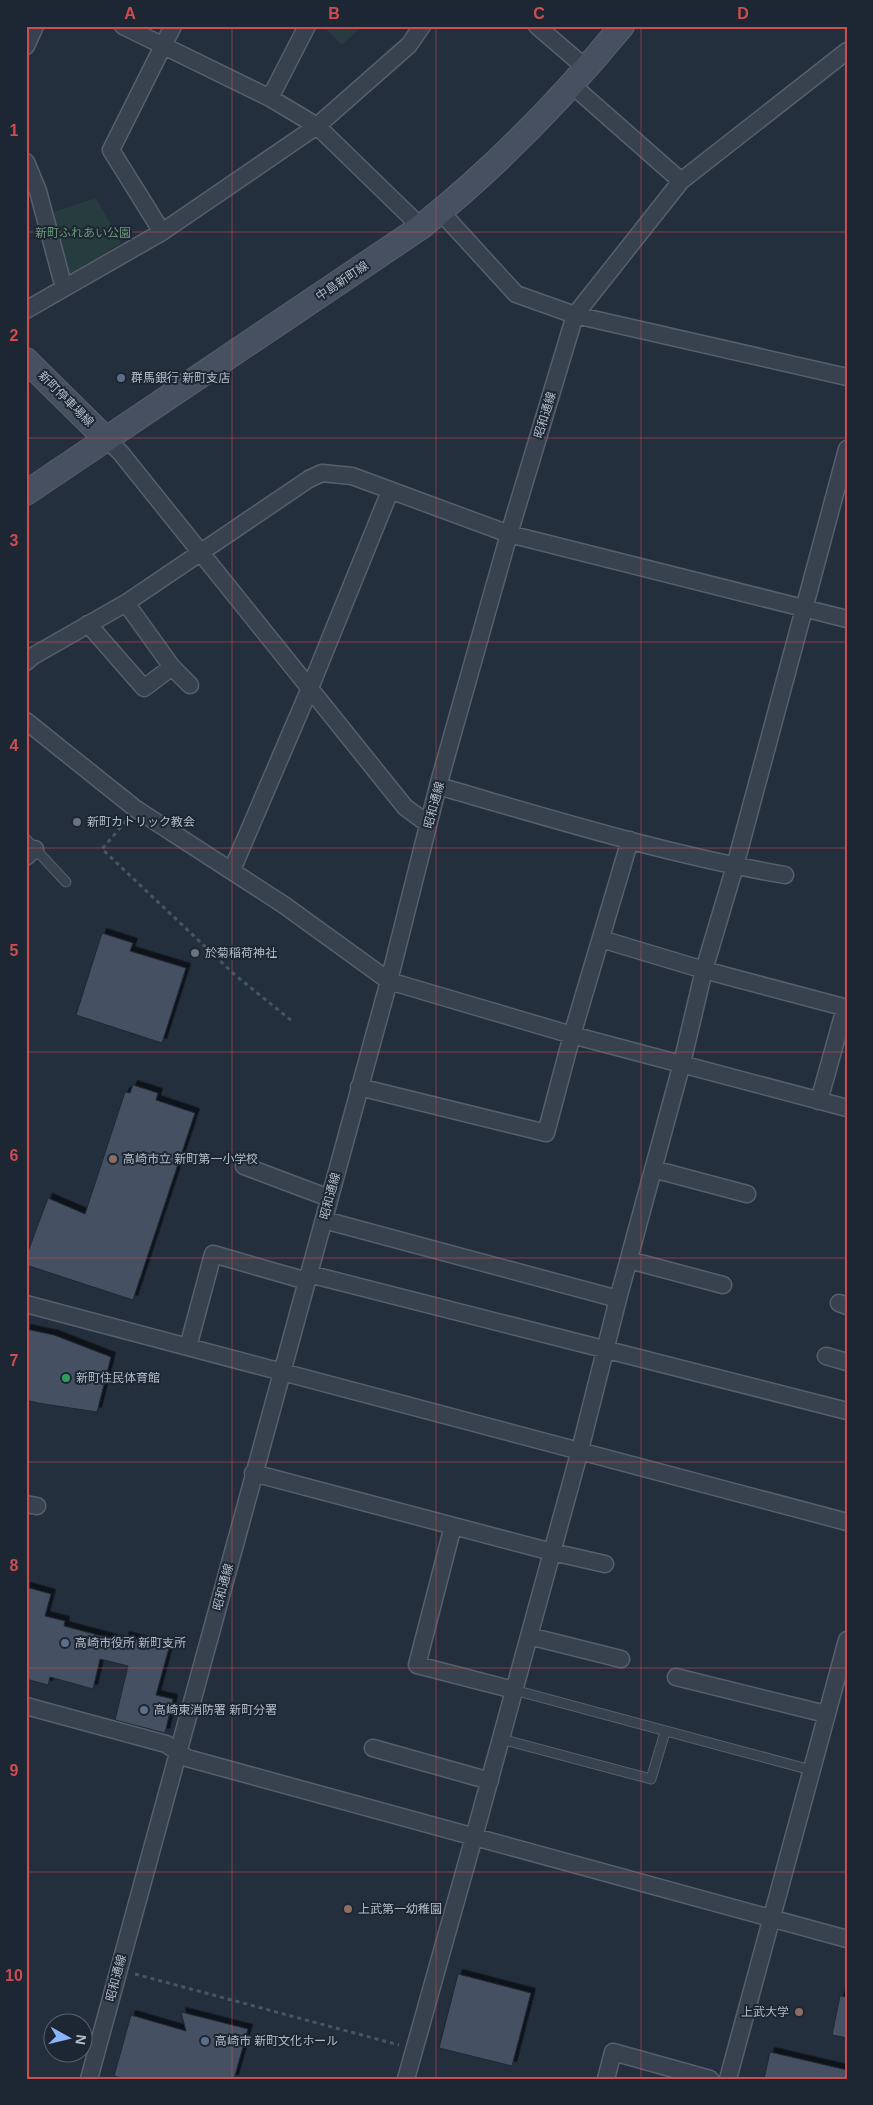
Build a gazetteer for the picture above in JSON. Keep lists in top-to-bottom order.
{
  "streets": {
    "main road": ["中島新町線", "新町停車場線"],
    "street": ["昭和通線"]
  },
  "crossings": [
    ["中島新町線", "新町停車場線"]
  ],
  "parks": ["新町ふれあい公園"],
  "places": [
    "群馬銀行 新町支店",
    "新町カトリック教会",
    "於菊稲荷神社",
    "高崎市立 新町第一小学校",
    "新町住民体育館",
    "高崎市役所 新町支所",
    "高崎東消防署 新町分署",
    "上武第一幼稚園",
    "上武大学",
    "高崎市 新町文化ホール"
  ],
  "north": "right",
  "grid": {
    "columns": [
      "A",
      "B",
      "C",
      "D"
    ],
    "rows": [
      "1",
      "2",
      "3",
      "4",
      "5",
      "6",
      "7",
      "8",
      "9",
      "10"
    ]
  }
}
